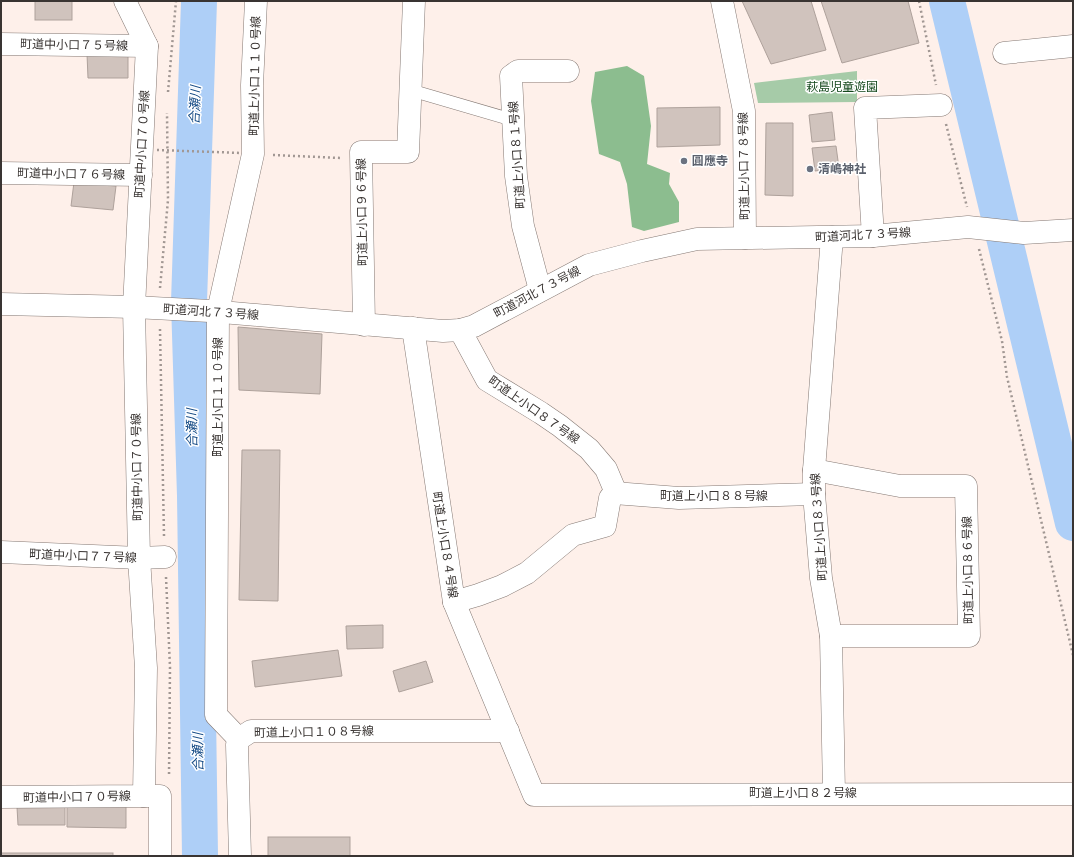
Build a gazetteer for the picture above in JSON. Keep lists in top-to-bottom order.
{
  "streets": {
    "street": [
      "町道中小口７５号線",
      "町道上小口１１０号線",
      "町道中小口７０号線",
      "町道上小口８１号線",
      "町道上小口７８号線",
      "町道中小口７６号線",
      "町道上小口９６号線",
      "町道河北７３号線",
      "町道上小口８７号線",
      "町道上小口８８号線",
      "町道上小口８３号線",
      "町道上小口８４号線",
      "町道中小口７７号線",
      "町道上小口８６号線",
      "町道上小口１０８号線",
      "町道上小口８２号線"
    ]
  },
  "crossings": [
    ["町道中小口７５号線", "町道中小口７０号線"],
    ["町道上小口１１０号線", "町道河北７３号線"],
    ["町道上小口１１０号線", "町道上小口１０８号線"],
    ["町道中小口７０号線", "町道中小口７６号線"],
    ["町道中小口７０号線", "町道河北７３号線"],
    ["町道中小口７０号線", "町道中小口７７号線"],
    ["町道上小口８１号線", "町道河北７３号線"],
    ["町道上小口７８号線", "町道河北７３号線"],
    ["町道上小口９６号線", "町道河北７３号線"],
    ["町道河北７３号線", "町道上小口８７号線"],
    ["町道河北７３号線", "町道上小口８３号線"],
    ["町道河北７３号線", "町道上小口８４号線"],
    ["町道上小口８７号線", "町道上小口８８号線"],
    ["町道上小口８８号線", "町道上小口８３号線"],
    ["町道上小口８３号線", "町道上小口８６号線"],
    ["町道上小口８３号線", "町道上小口８２号線"],
    ["町道上小口８４号線", "町道上小口１０８号線"],
    ["町道上小口８４号線", "町道上小口８２号線"]
  ],
  "water": ["合瀬川"],
  "parks": ["萩島児童遊園"],
  "places": ["圓應寺", "清嶋神社"]
}
